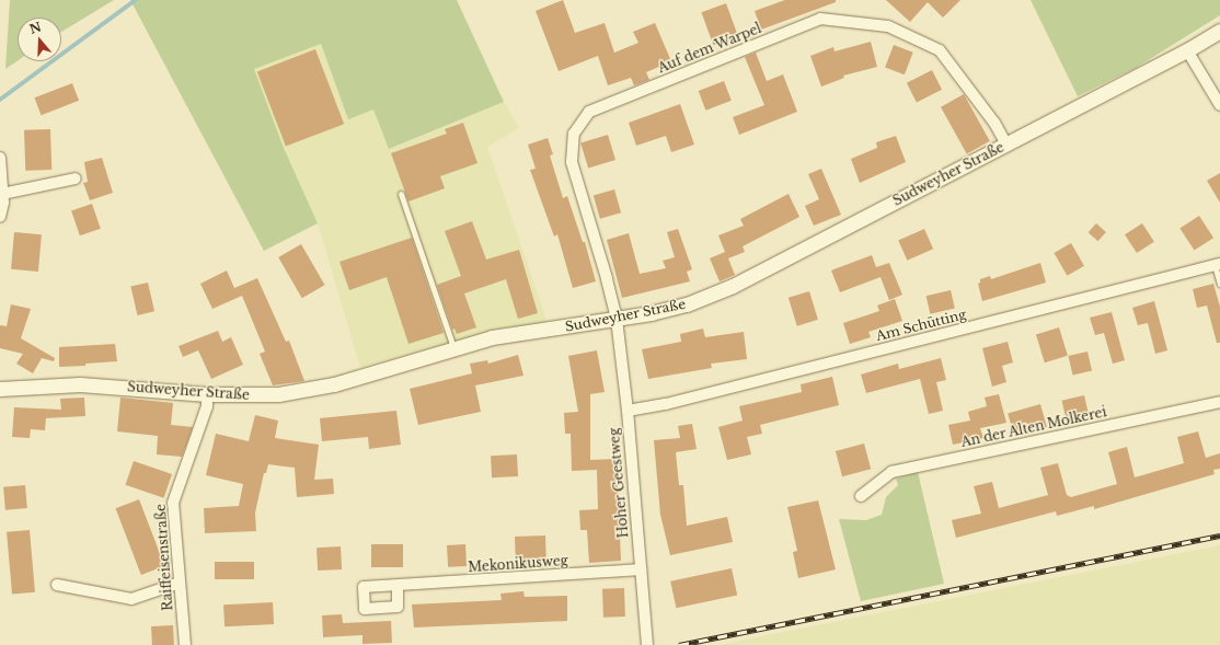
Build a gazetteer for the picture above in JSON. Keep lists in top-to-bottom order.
{
  "streets": {
    "street": [
      "Auf dem Warpel",
      "Sudweyher Straße",
      "Am Schütting",
      "An der Alten Molkerei",
      "Hoher Geestweg",
      "Raiffeisenstraße",
      "Mekonikusweg"
    ]
  },
  "crossings": [
    ["Auf dem Warpel", "Sudweyher Straße"],
    ["Auf dem Warpel", "Hoher Geestweg"],
    ["Sudweyher Straße", "Hoher Geestweg"],
    ["Sudweyher Straße", "Raiffeisenstraße"],
    ["Am Schütting", "Hoher Geestweg"],
    ["Hoher Geestweg", "Mekonikusweg"]
  ],
  "north": "top"
}
